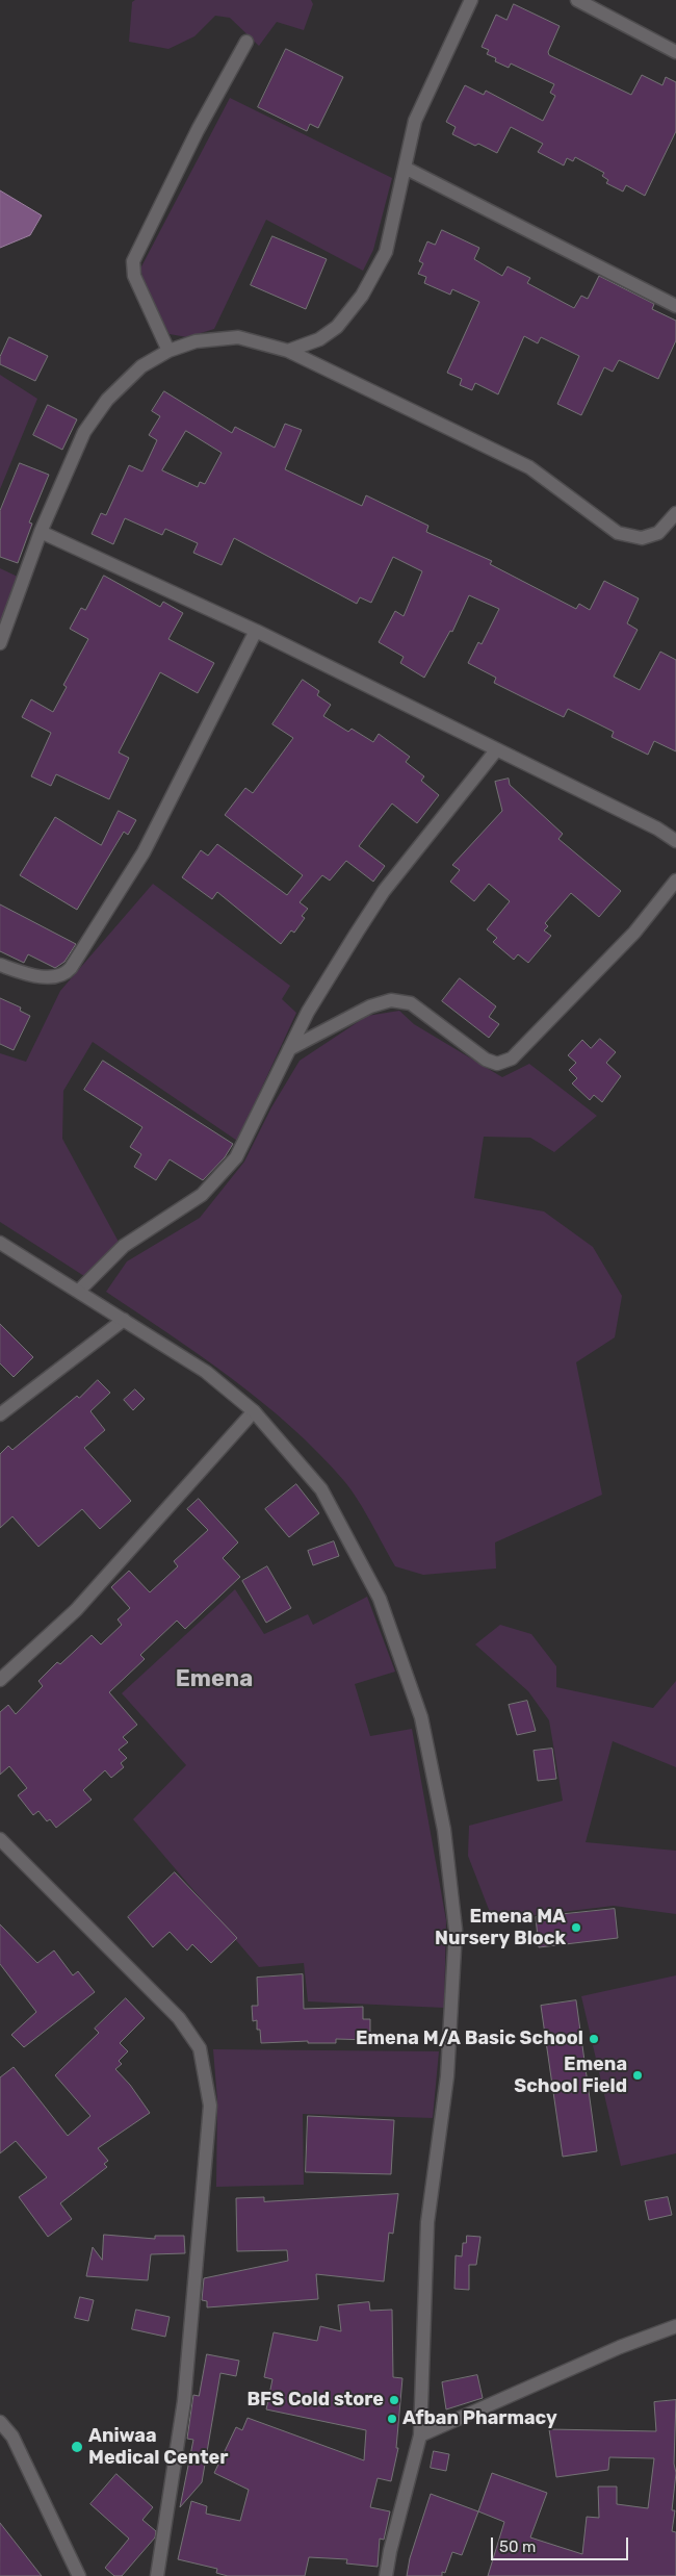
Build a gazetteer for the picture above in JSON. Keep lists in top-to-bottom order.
{
  "districts": ["Emena"],
  "places": [
    "Emena MA Nursery Block",
    "Emena M/A Basic School",
    "Emena School Field",
    "BFS Cold store",
    "Afban Pharmacy",
    "Aniwaa Medical Center"
  ],
  "scale_bar": "50 m"
}
